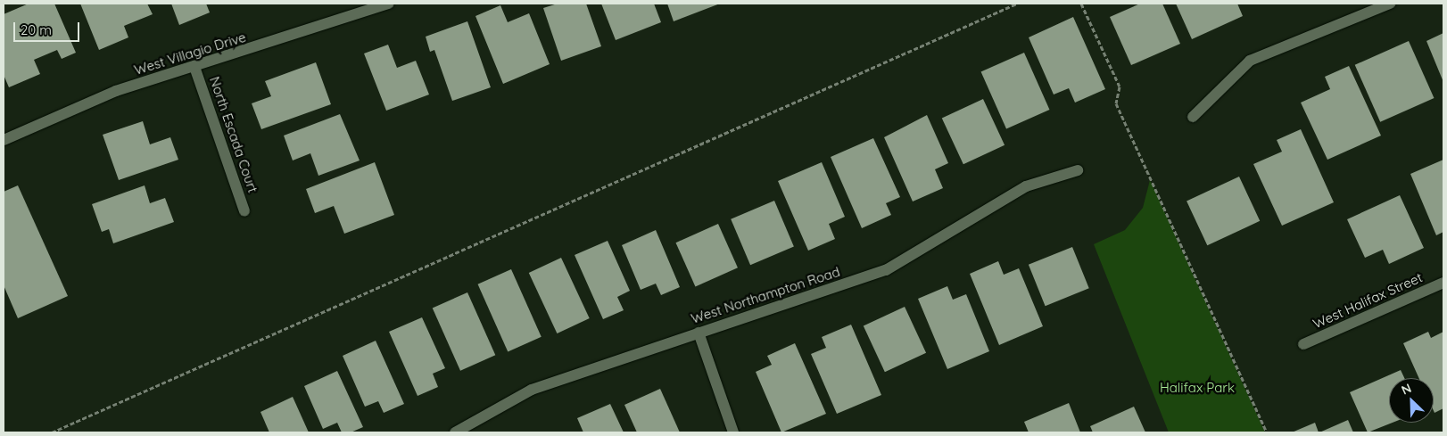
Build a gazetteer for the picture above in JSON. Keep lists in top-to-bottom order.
{
  "streets": {
    "street": [
      "West Villagio Drive",
      "North Escada Court",
      "West Northampton Road",
      "West Halifax Street"
    ]
  },
  "crossings": [
    ["West Villagio Drive", "North Escada Court"]
  ],
  "parks": ["Halifax Park"],
  "scale_bar": "20 m",
  "north": "top left"
}
